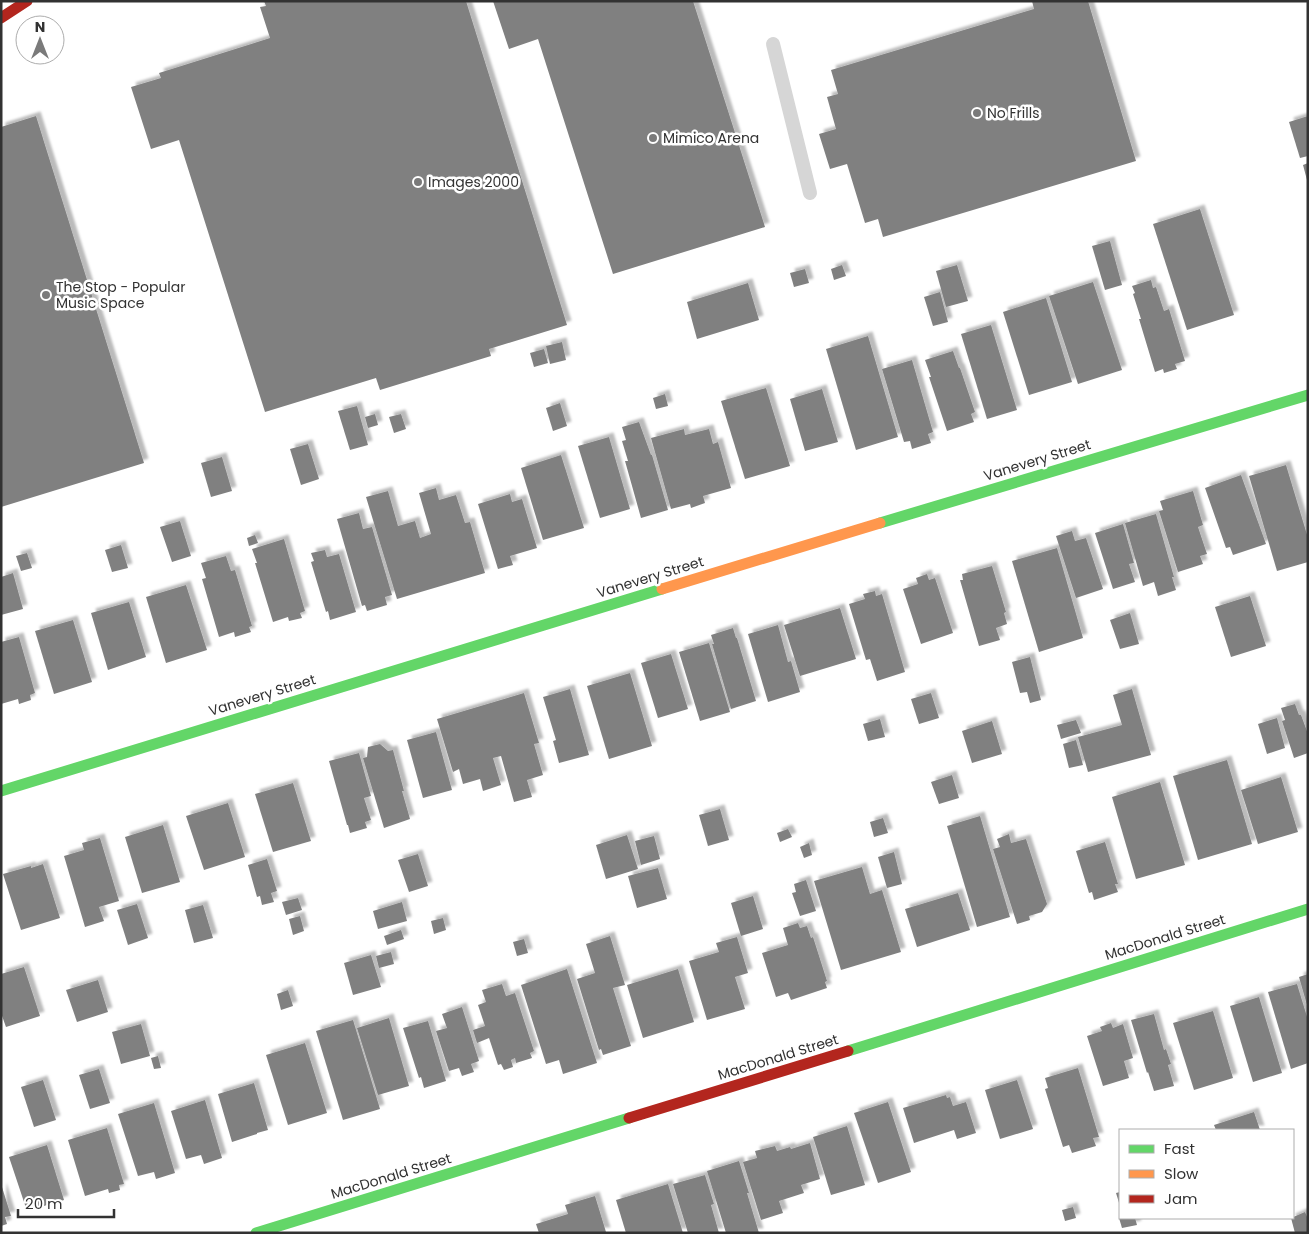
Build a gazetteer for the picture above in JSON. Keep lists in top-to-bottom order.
{
  "streets": {
    "street": ["Vanevery Street", "MacDonald Street"]
  },
  "places": [
    "No Frills",
    "Mimico Arena",
    "Images 2000",
    "The Stop - Popular Music Space"
  ],
  "legend": ["Fast", "Slow", "Jam"],
  "scale_bar": "20 m",
  "north": "top"
}
